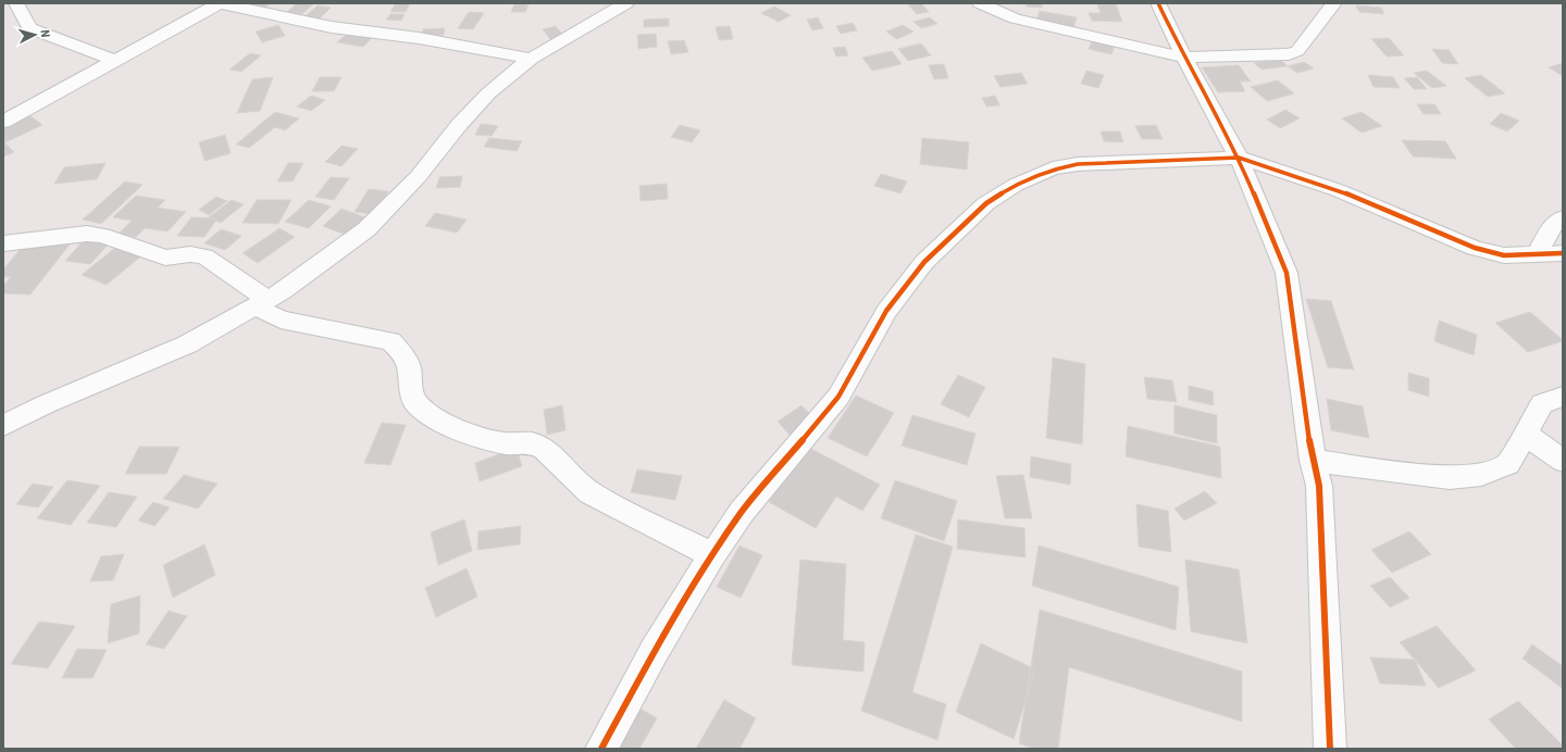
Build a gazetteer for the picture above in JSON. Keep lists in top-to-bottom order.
{
  "north": "right"
}
